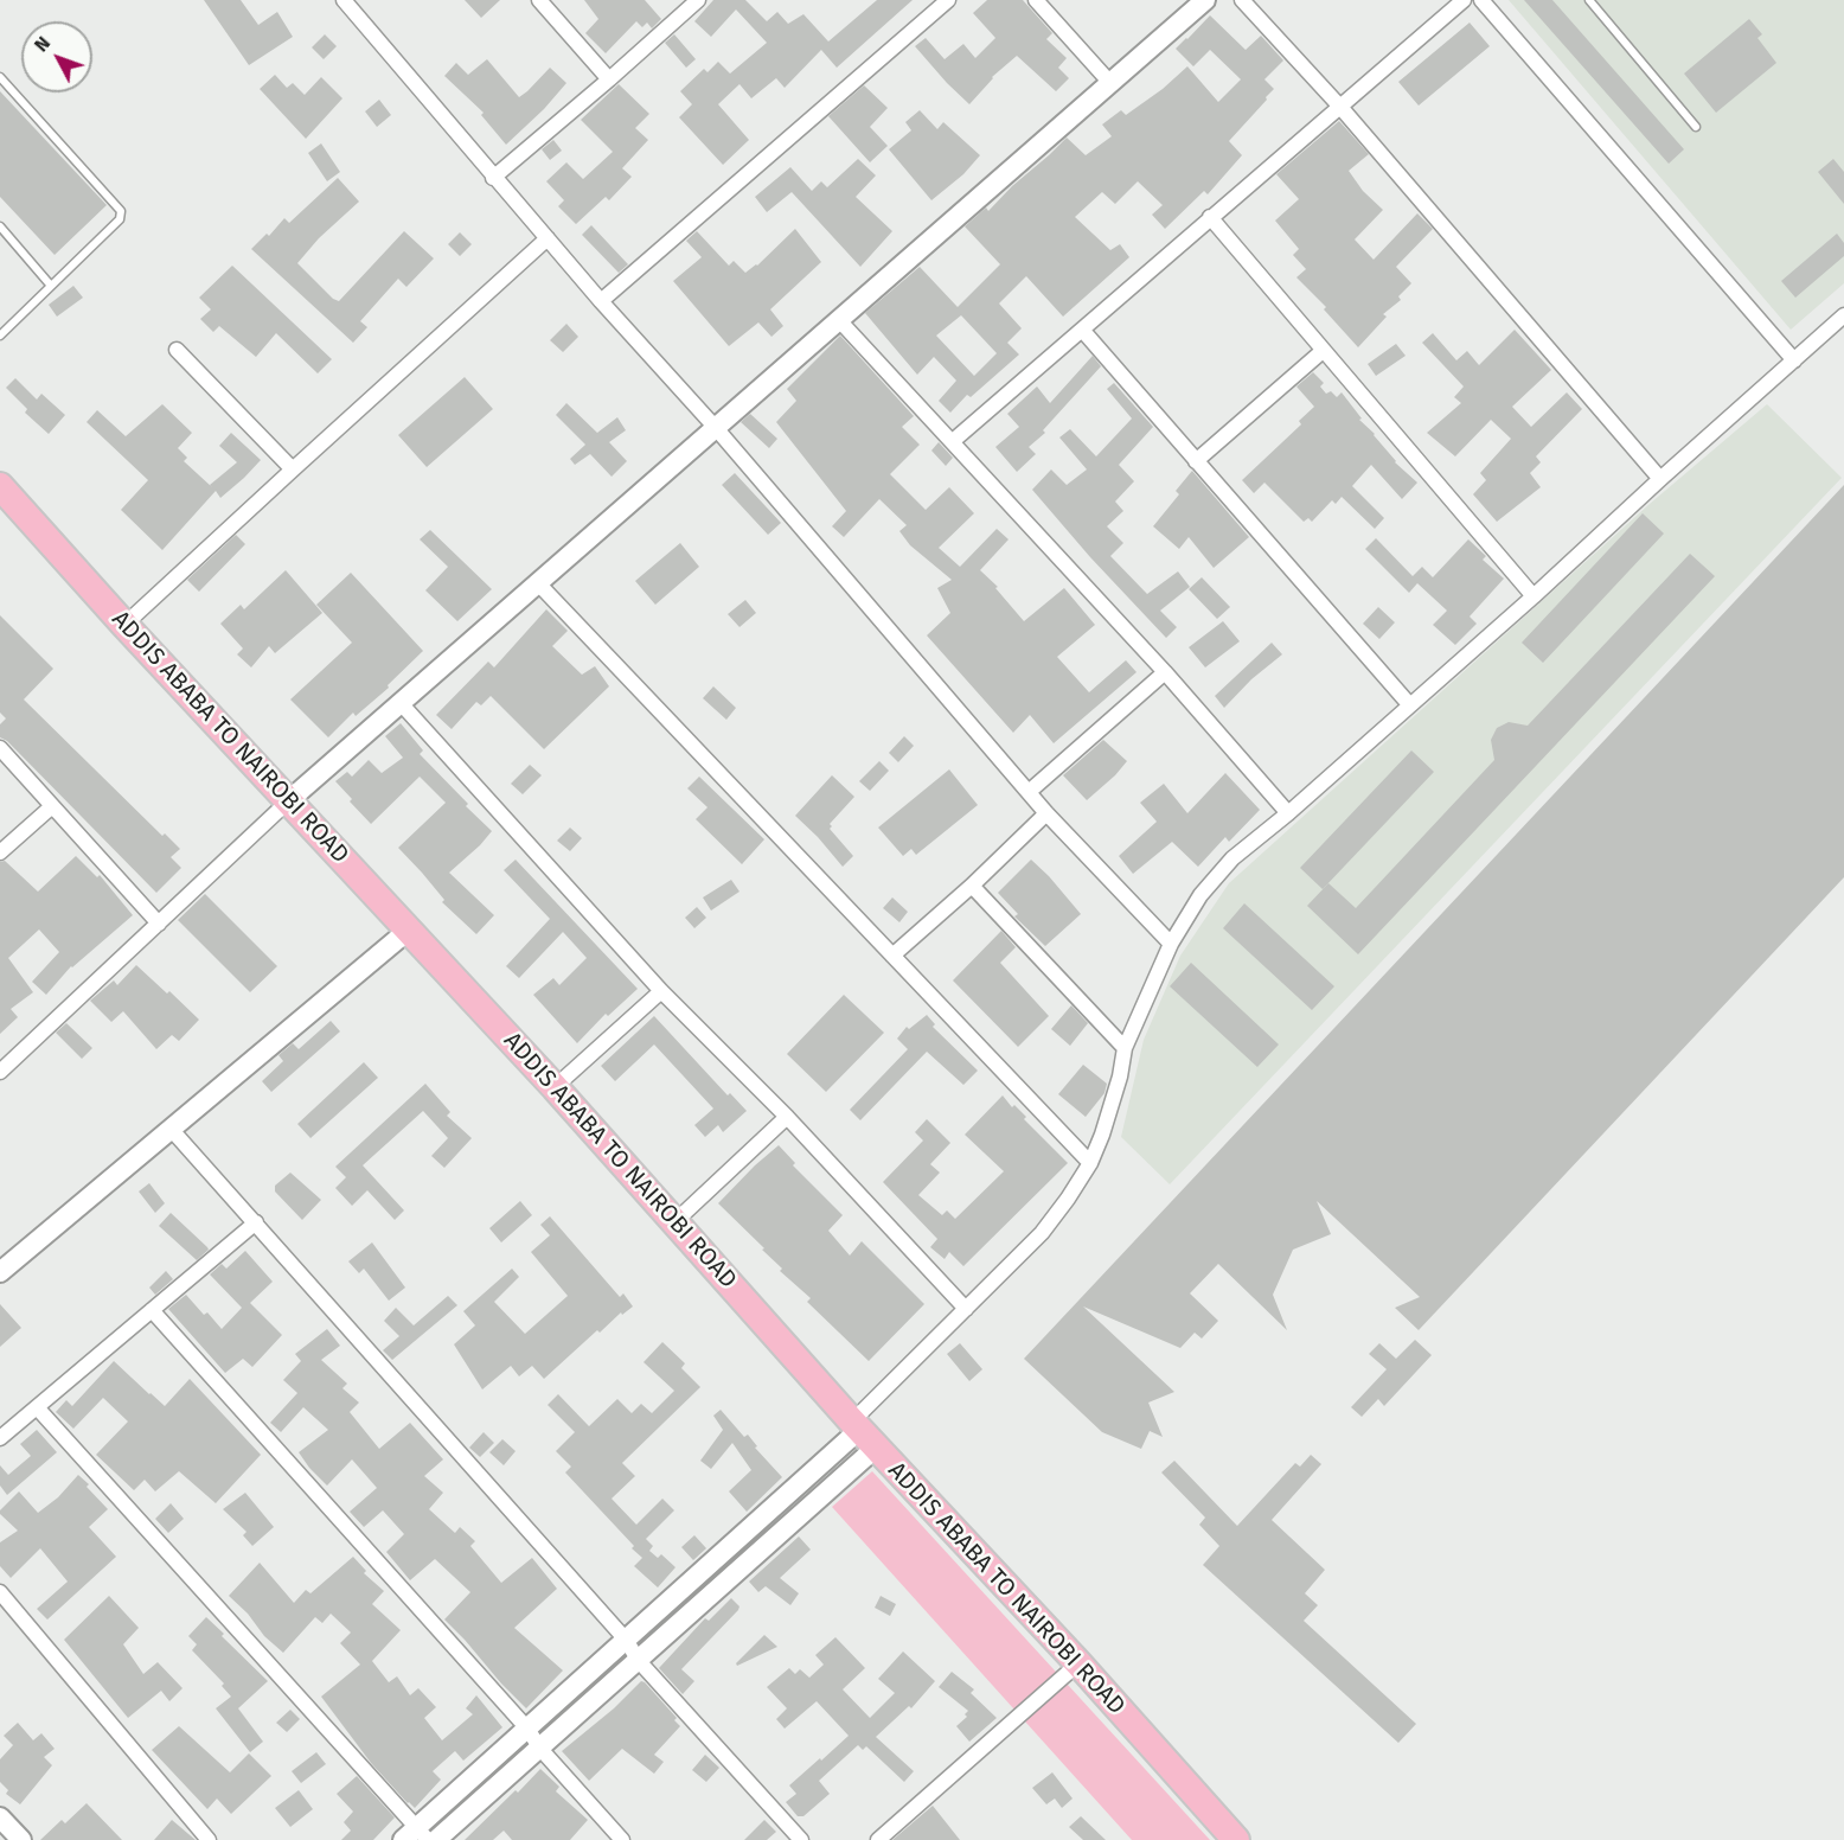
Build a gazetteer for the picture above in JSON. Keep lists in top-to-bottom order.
{
  "streets": {
    "highway": ["ADDIS ABABA TO NAIROBI ROAD"]
  },
  "north": "top left"
}
